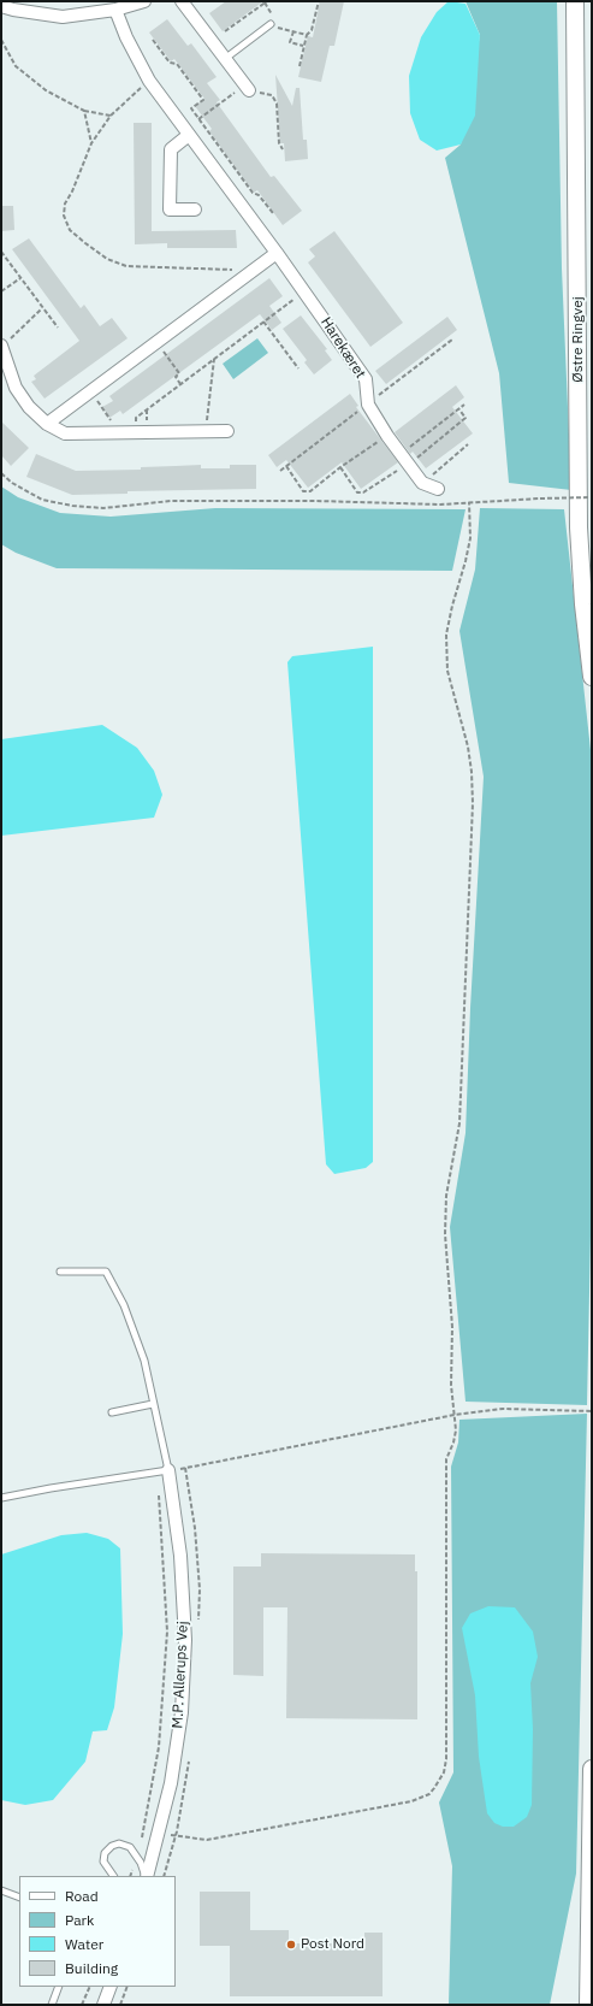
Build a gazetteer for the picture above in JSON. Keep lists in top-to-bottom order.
{
  "streets": {
    "main road": ["Østre Ringvej"],
    "street": ["Harekæret", "M.P. Allerups Vej"]
  },
  "places": ["Post Nord"],
  "legend": [
    "Road",
    "Park",
    "Water",
    "Building"
  ]
}
